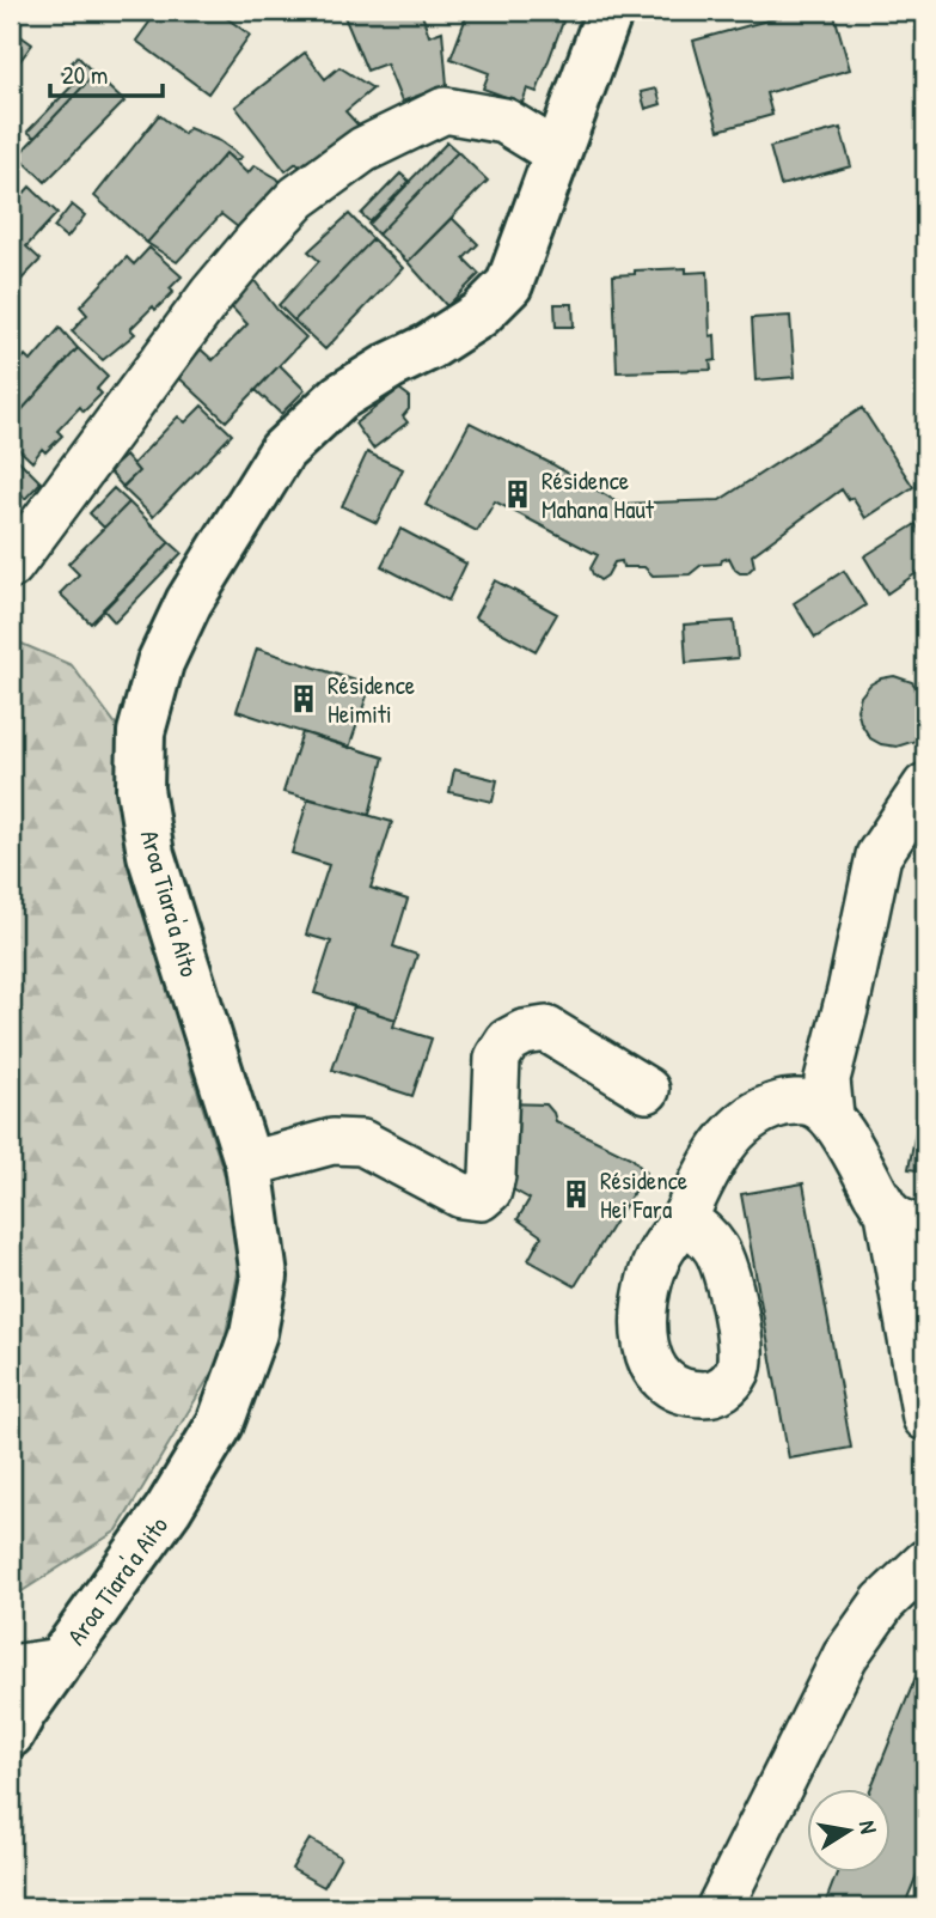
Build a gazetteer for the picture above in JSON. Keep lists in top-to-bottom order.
{
  "streets": {
    "main road": ["Aroa Tiara'a Aito"]
  },
  "places": {
    "building": ["Résidence Mahana Haut", "Résidence Heimiti", "Résidence Hei Fara"]
  },
  "scale_bar": "20 m",
  "north": "right"
}
